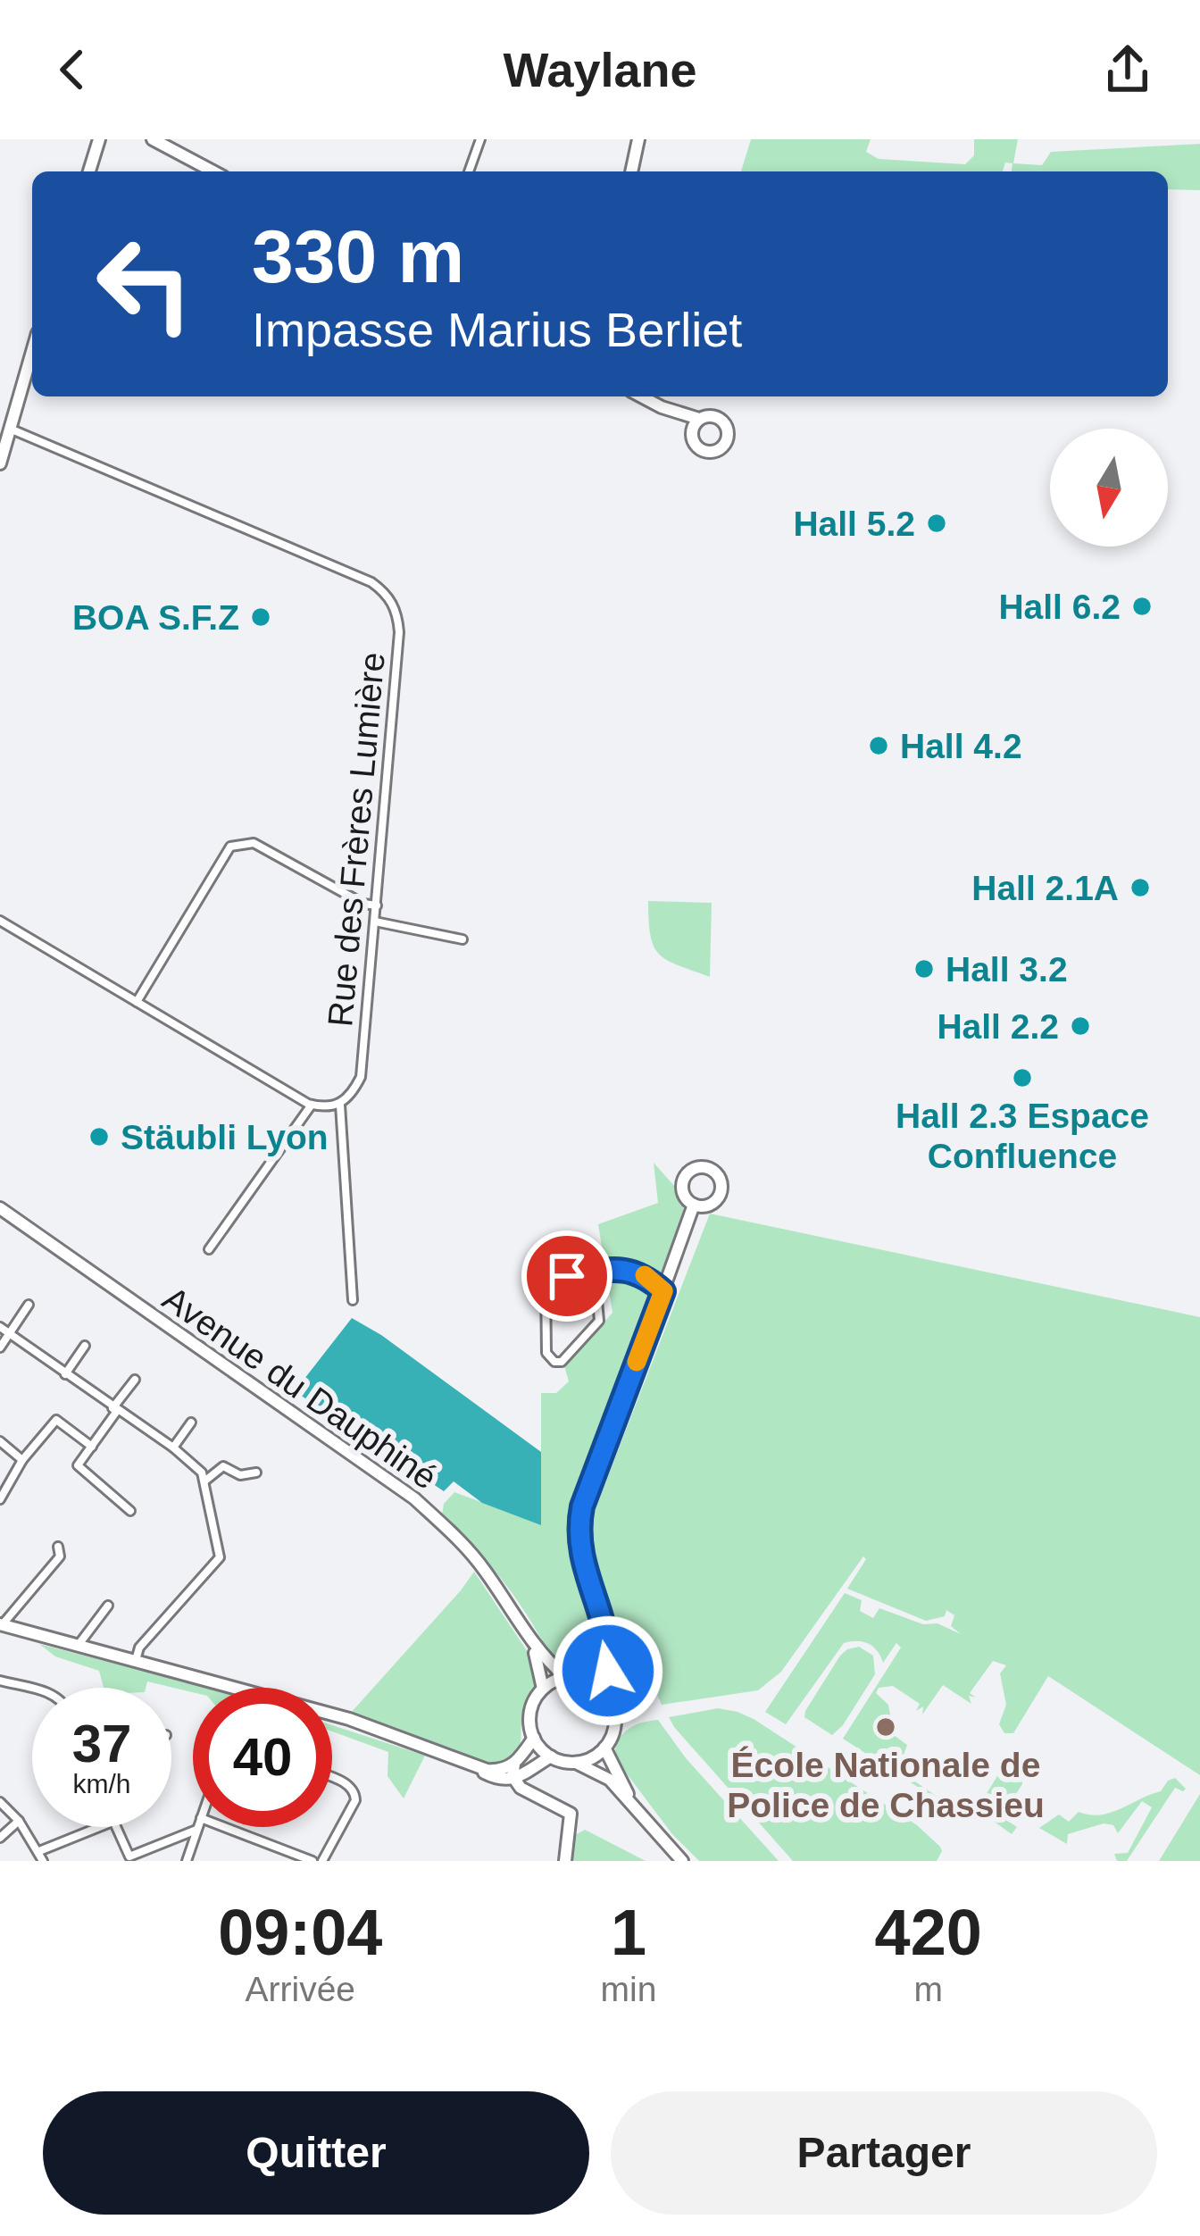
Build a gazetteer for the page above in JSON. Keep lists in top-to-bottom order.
{
  "streets": {
    "street": ["Rue des Frères Lumière", "Avenue du Dauphiné"]
  },
  "places": [
    "Hall 5.2",
    "Hall 6.2",
    "BOA S.F.Z",
    "Hall 4.2",
    "Hall 2.1A",
    "Hall 3.2",
    "Hall 2.2",
    "Hall 2.3 Espace Confluence",
    "Stäubli Lyon",
    "École Nationale de Police de Chassieu"
  ],
  "north": "bottom",
  "page": {
    "header": "Waylane",
    "turn": ["330 m", "Impasse Marius Berliet"],
    "speed": "37 km/h",
    "limit": "40",
    "eta": [
      "09:04",
      "Arrivée",
      "1",
      "min",
      "420",
      "m"
    ],
    "buttons": ["Quitter", "Partager"]
  }
}
